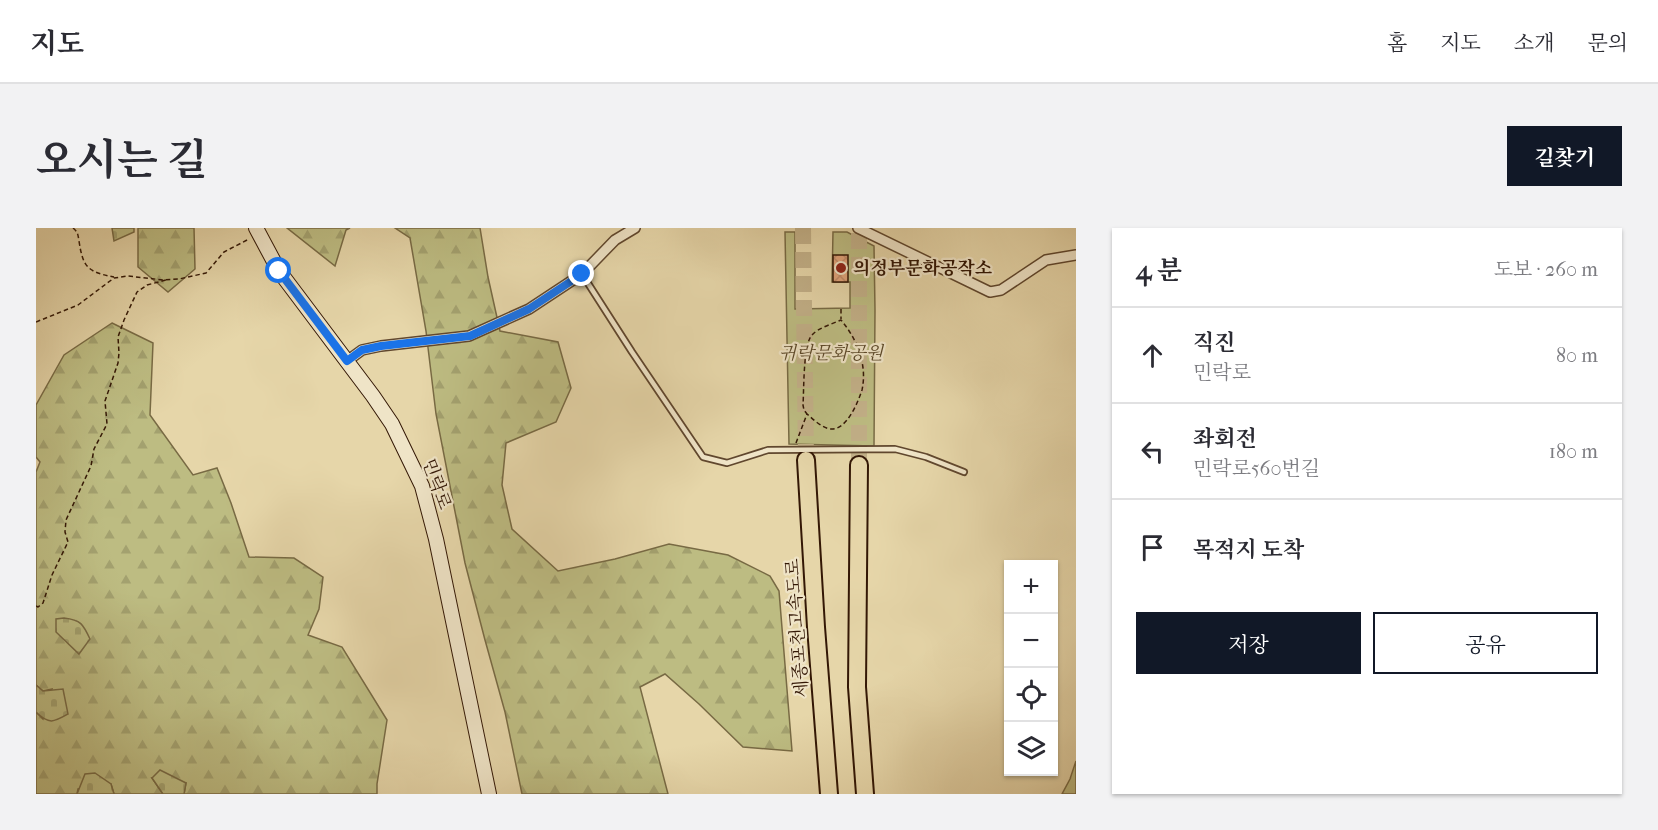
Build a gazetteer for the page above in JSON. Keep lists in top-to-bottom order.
{
  "streets": {
    "highway": ["세종포천고속도로"],
    "main road": ["민락로"]
  },
  "parks": ["귀락문화공원"],
  "places": ["의정부문화공작소"],
  "page": {
    "header": "지도",
    "nav": [
      "홈",
      "지도",
      "소개",
      "문의"
    ],
    "title": "오시는 길",
    "buttons": [
      "길찾기",
      ["저장", "공유"]
    ],
    "heading": ["4 분", "도보 · 260 m"],
    "list": [
      ["직진", "민락로", "80 m"],
      ["좌회전", "민락로560번길", "180 m"],
      "목적지 도착"
    ],
    "map_buttons": ["+", "−"]
  }
}
